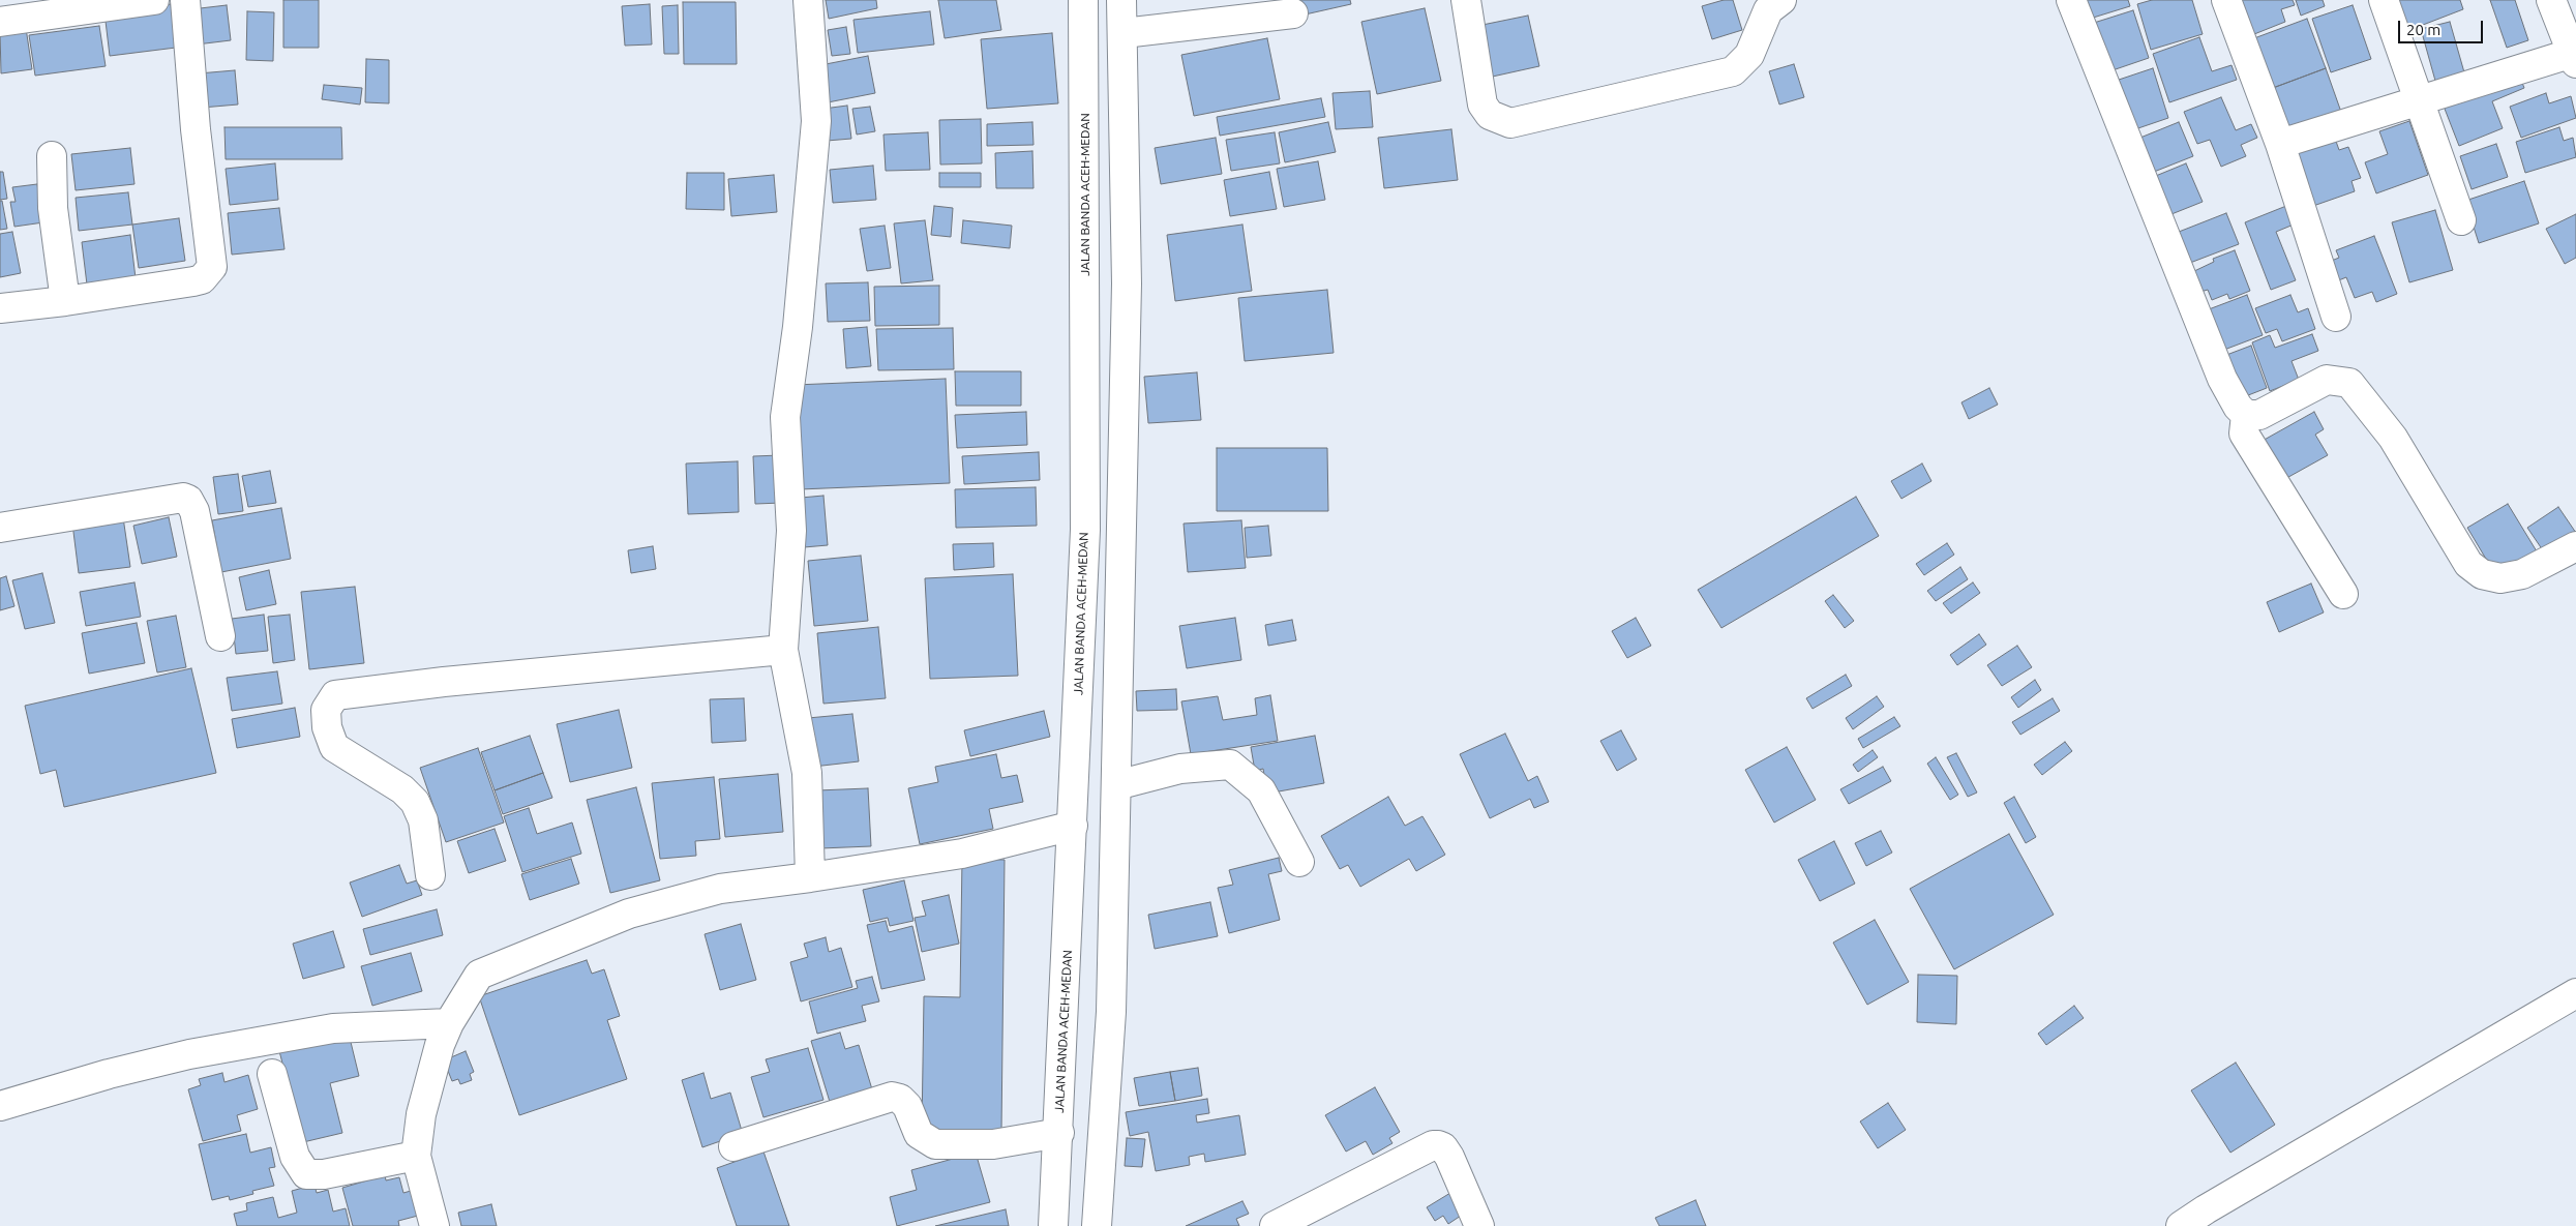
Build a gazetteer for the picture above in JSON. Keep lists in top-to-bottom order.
{
  "streets": {
    "main road": ["JALAN BANDA ACEH-MEDAN"]
  },
  "scale_bar": "20 m"
}
